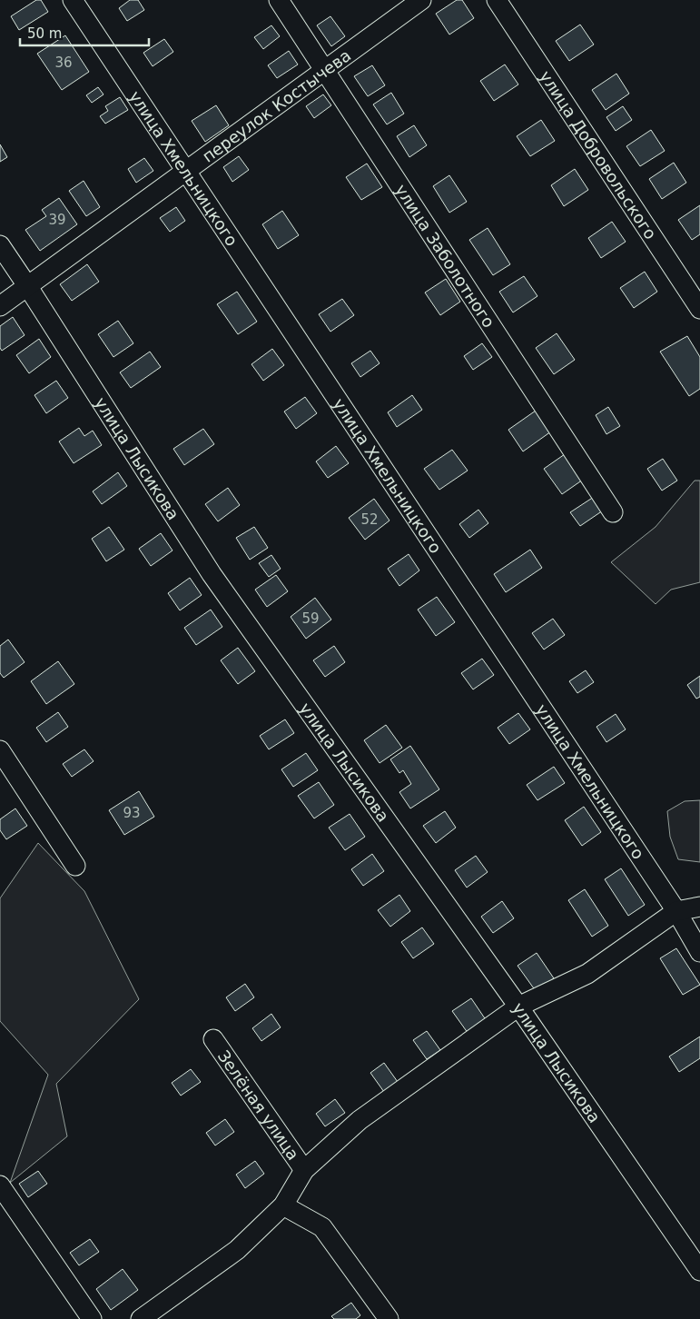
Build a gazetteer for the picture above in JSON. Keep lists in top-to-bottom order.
{
  "streets": {
    "street": [
      "переулок Костычева",
      "улица Добровольского",
      "улица Хмельницкого",
      "улица Заболотного",
      "улица Лысикова",
      "Зелёная улица"
    ]
  },
  "crossings": [
    ["переулок Костычева", "улица Хмельницкого"],
    ["переулок Костычева", "улица Заболотного"],
    ["переулок Костычева", "улица Лысикова"]
  ],
  "house_numbers": [
    "36",
    "39",
    "52",
    "59",
    "93"
  ],
  "scale_bar": "50 m"
}
